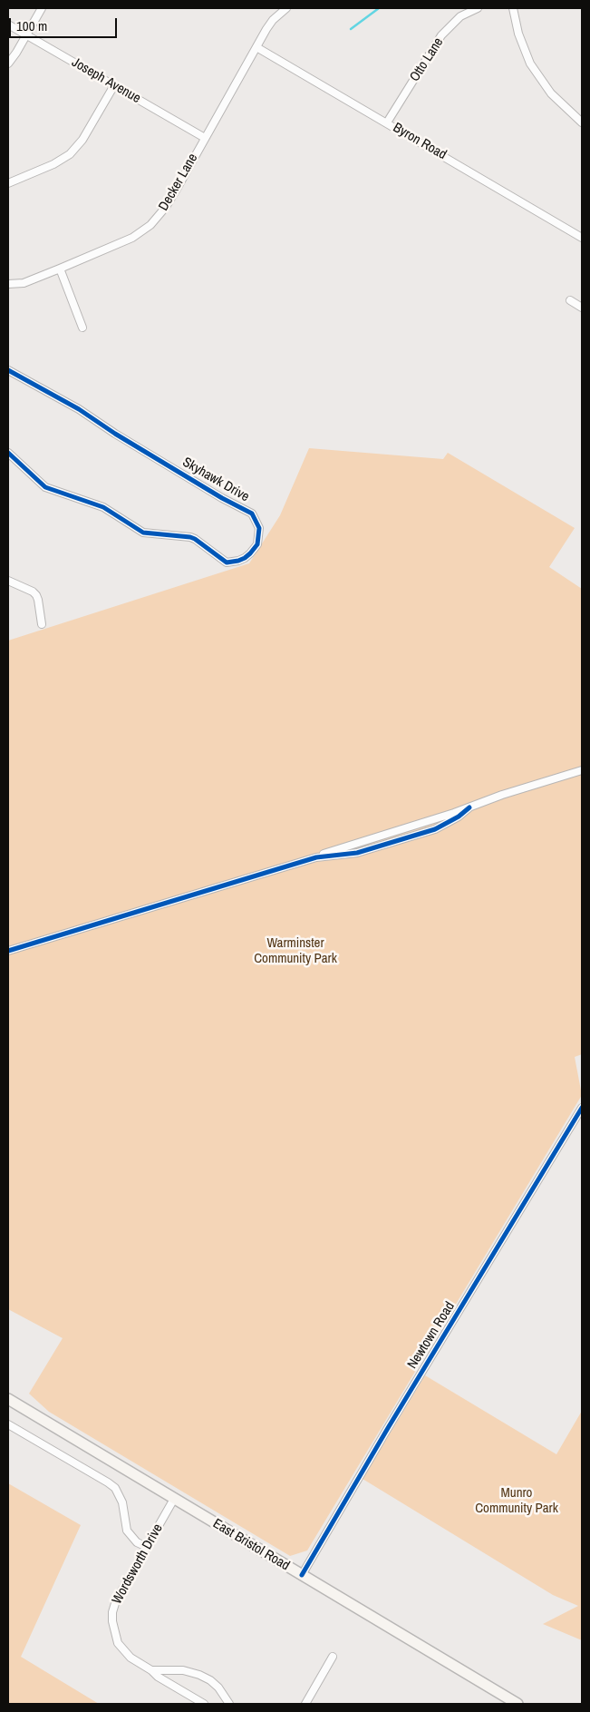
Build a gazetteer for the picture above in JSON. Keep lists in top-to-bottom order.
{
  "streets": {
    "main road": ["East Bristol Road"],
    "street": [
      "Otto Lane",
      "Joseph Avenue",
      "Byron Road",
      "Decker Lane",
      "Skyhawk Drive",
      "Newtown Road",
      "Wordsworth Drive"
    ]
  },
  "crossings": [
    ["Otto Lane", "Byron Road"],
    ["Joseph Avenue", "Decker Lane"],
    ["Byron Road", "Decker Lane"],
    ["Newtown Road", "East Bristol Road"],
    ["East Bristol Road", "Wordsworth Drive"]
  ],
  "parks": ["Warminster Community Park", "Munro Community Park"],
  "scale_bar": "100 m"
}
